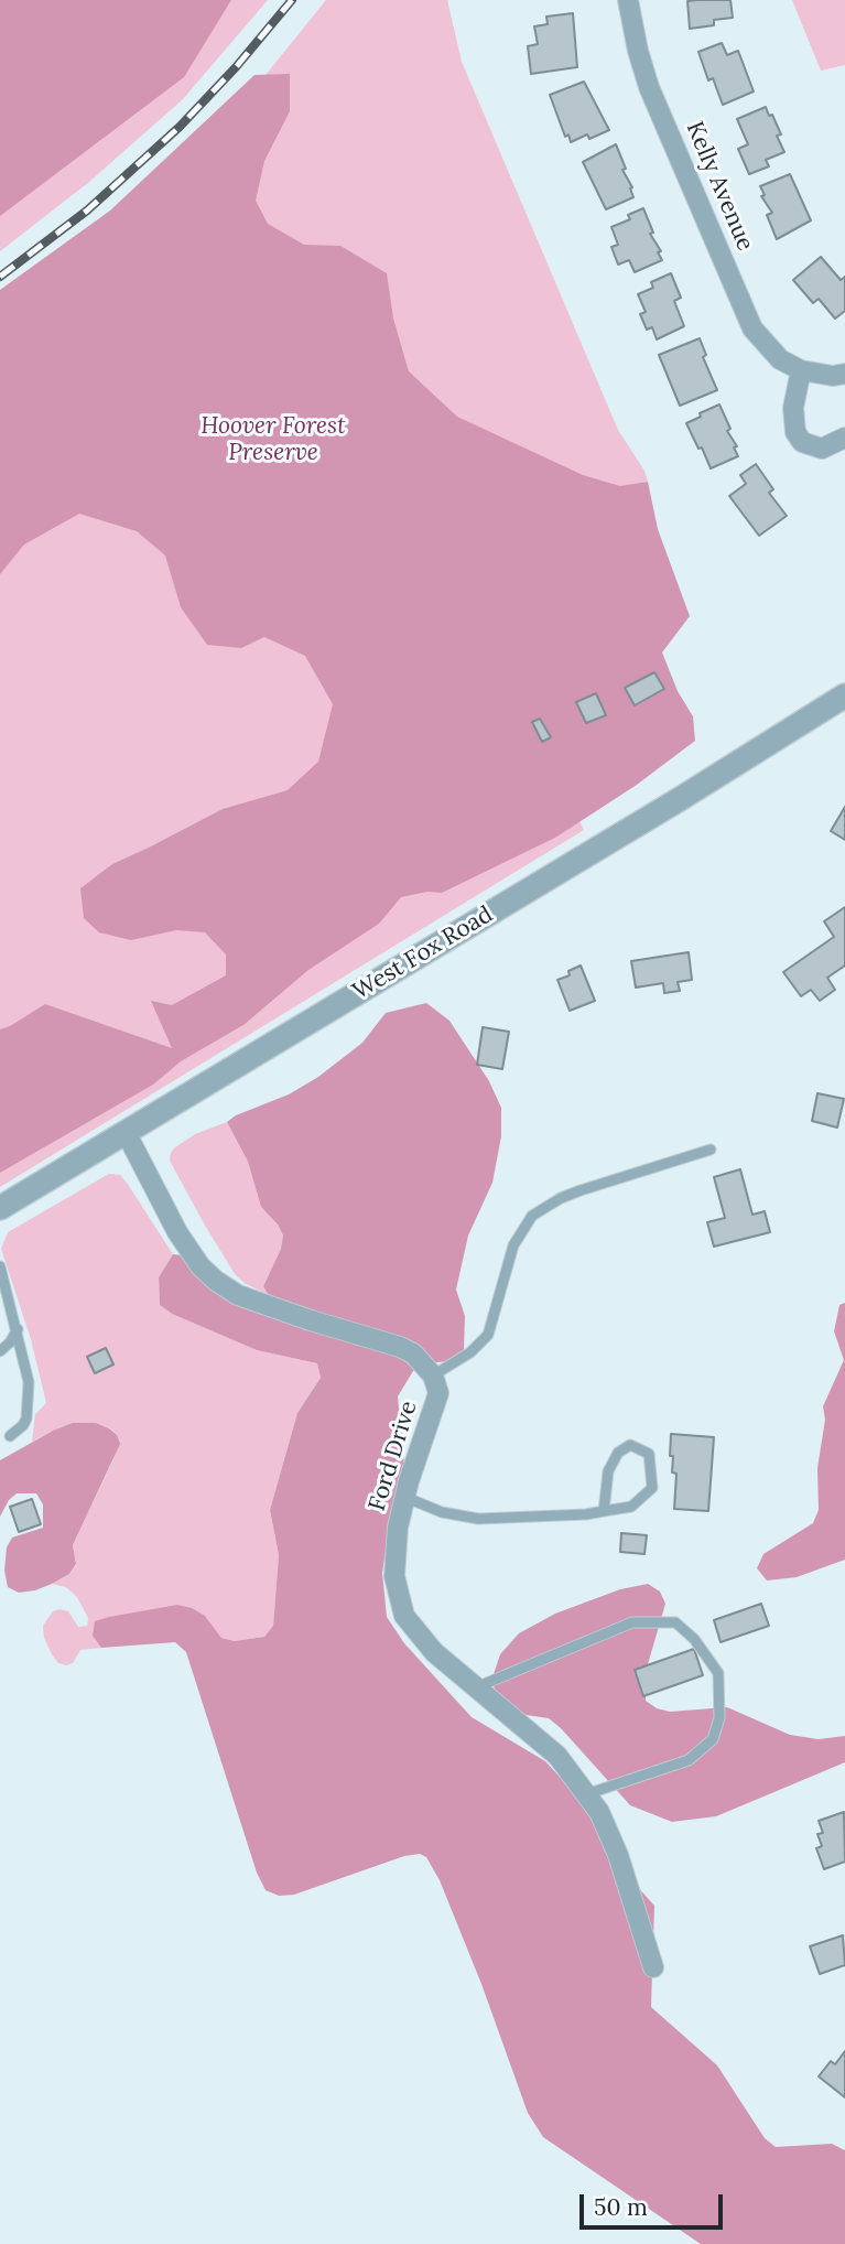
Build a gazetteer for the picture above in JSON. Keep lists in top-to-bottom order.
{
  "streets": {
    "street": ["Kelly Avenue", "West Fox Road", "Ford Drive"]
  },
  "crossings": [
    ["West Fox Road", "Ford Drive"]
  ],
  "parks": ["Hoover Forest Preserve"],
  "scale_bar": "50 m"
}
